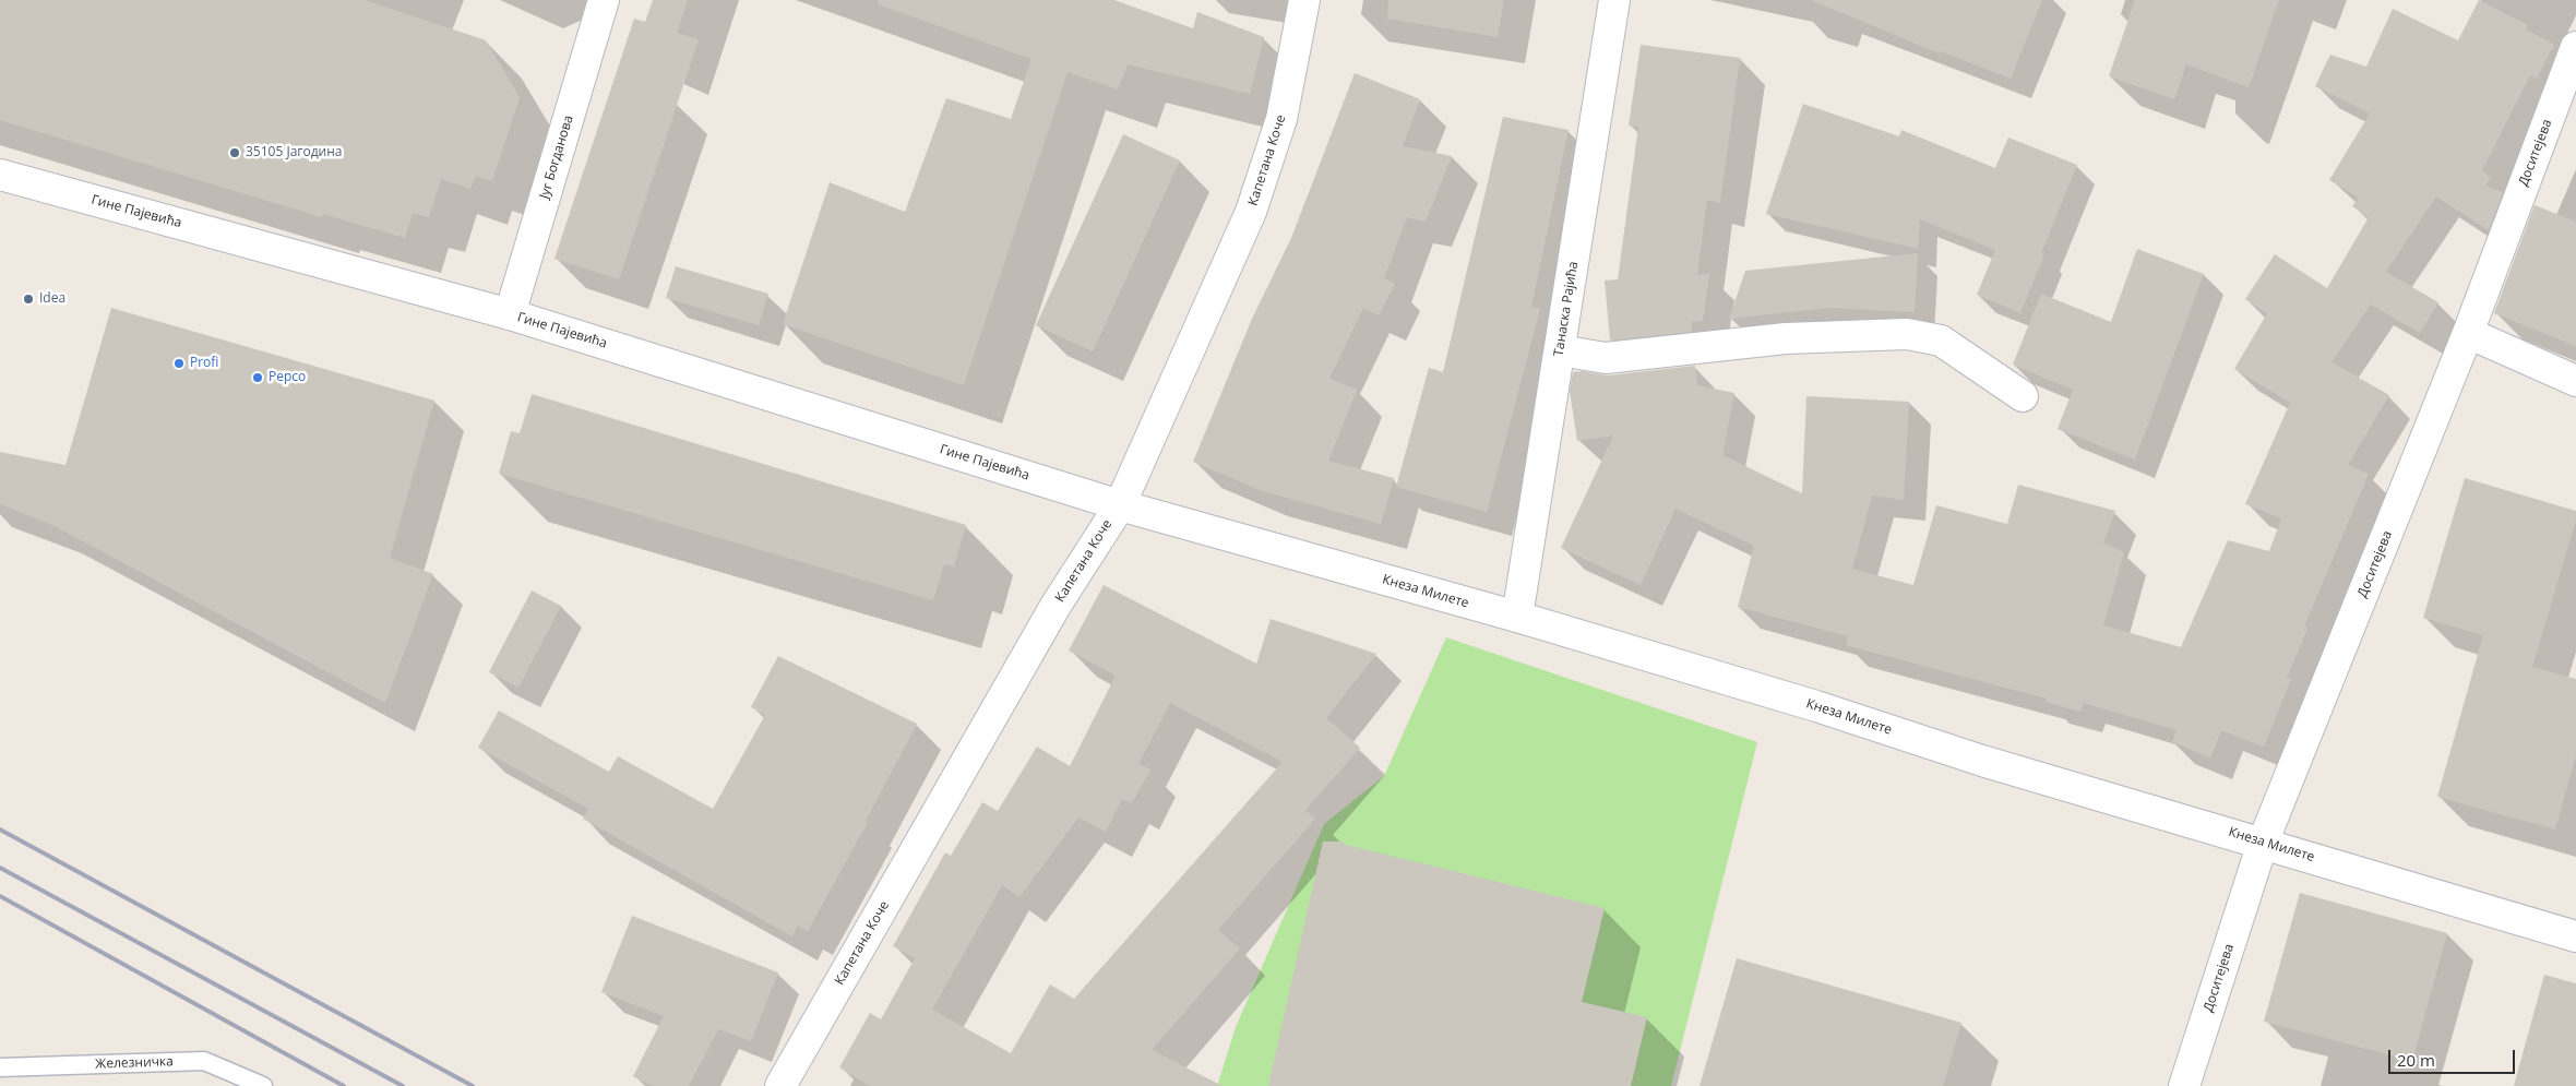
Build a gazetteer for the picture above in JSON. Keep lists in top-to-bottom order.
{
  "streets": {
    "main road": [
      "Доситејева",
      "Југ Богданова",
      "Капетана Коче",
      "Гине Пајевића",
      "Танаска Рајића",
      "Кнеза Милете"
    ],
    "lane": ["Железничка"]
  },
  "crossings": [
    ["Доситејева", "Кнеза Милете"],
    ["Југ Богданова", "Гине Пајевића"],
    ["Капетана Коче", "Гине Пајевића"],
    ["Капетана Коче", "Кнеза Милете"],
    ["Гине Пајевића", "Кнеза Милете"],
    ["Танаска Рајића", "Кнеза Милете"]
  ],
  "places": [
    "35105 Јагодина",
    "Idea",
    "Profi",
    "Pepco"
  ],
  "scale_bar": "20 m"
}
